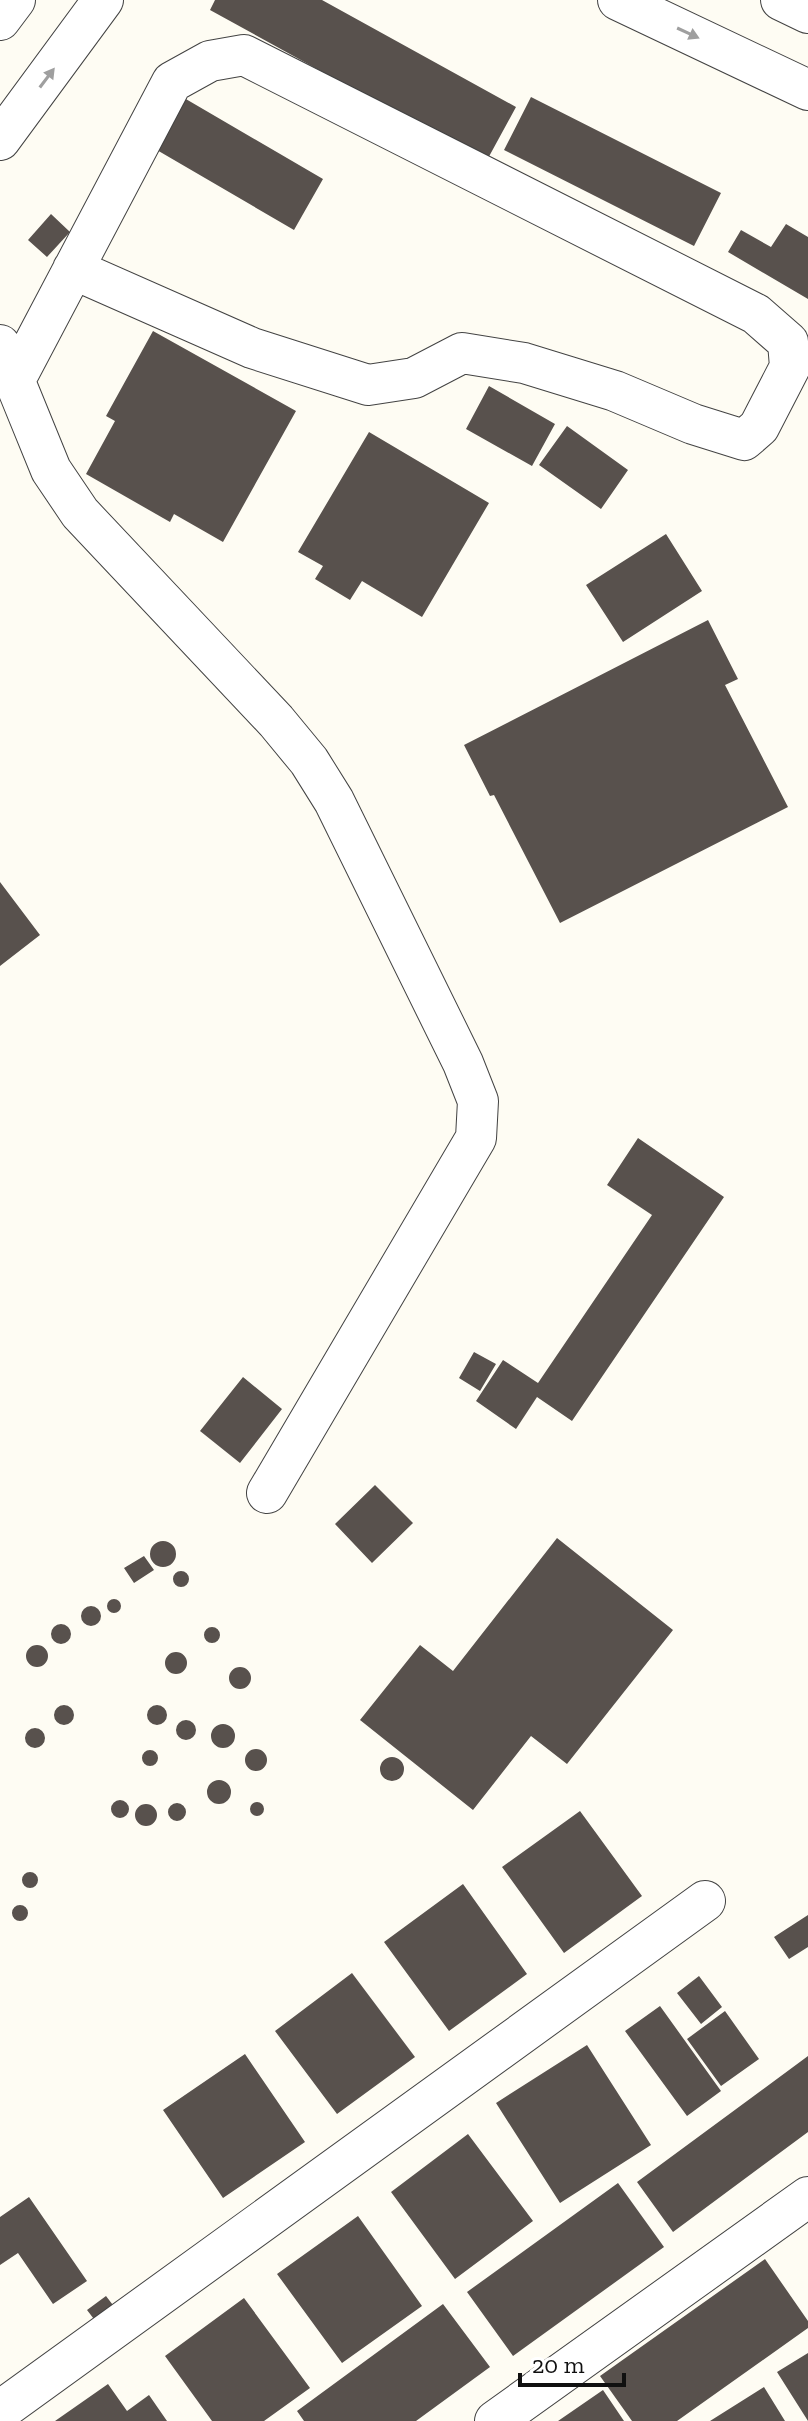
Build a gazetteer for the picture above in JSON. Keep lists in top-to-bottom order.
{
  "scale_bar": "20 m"
}
